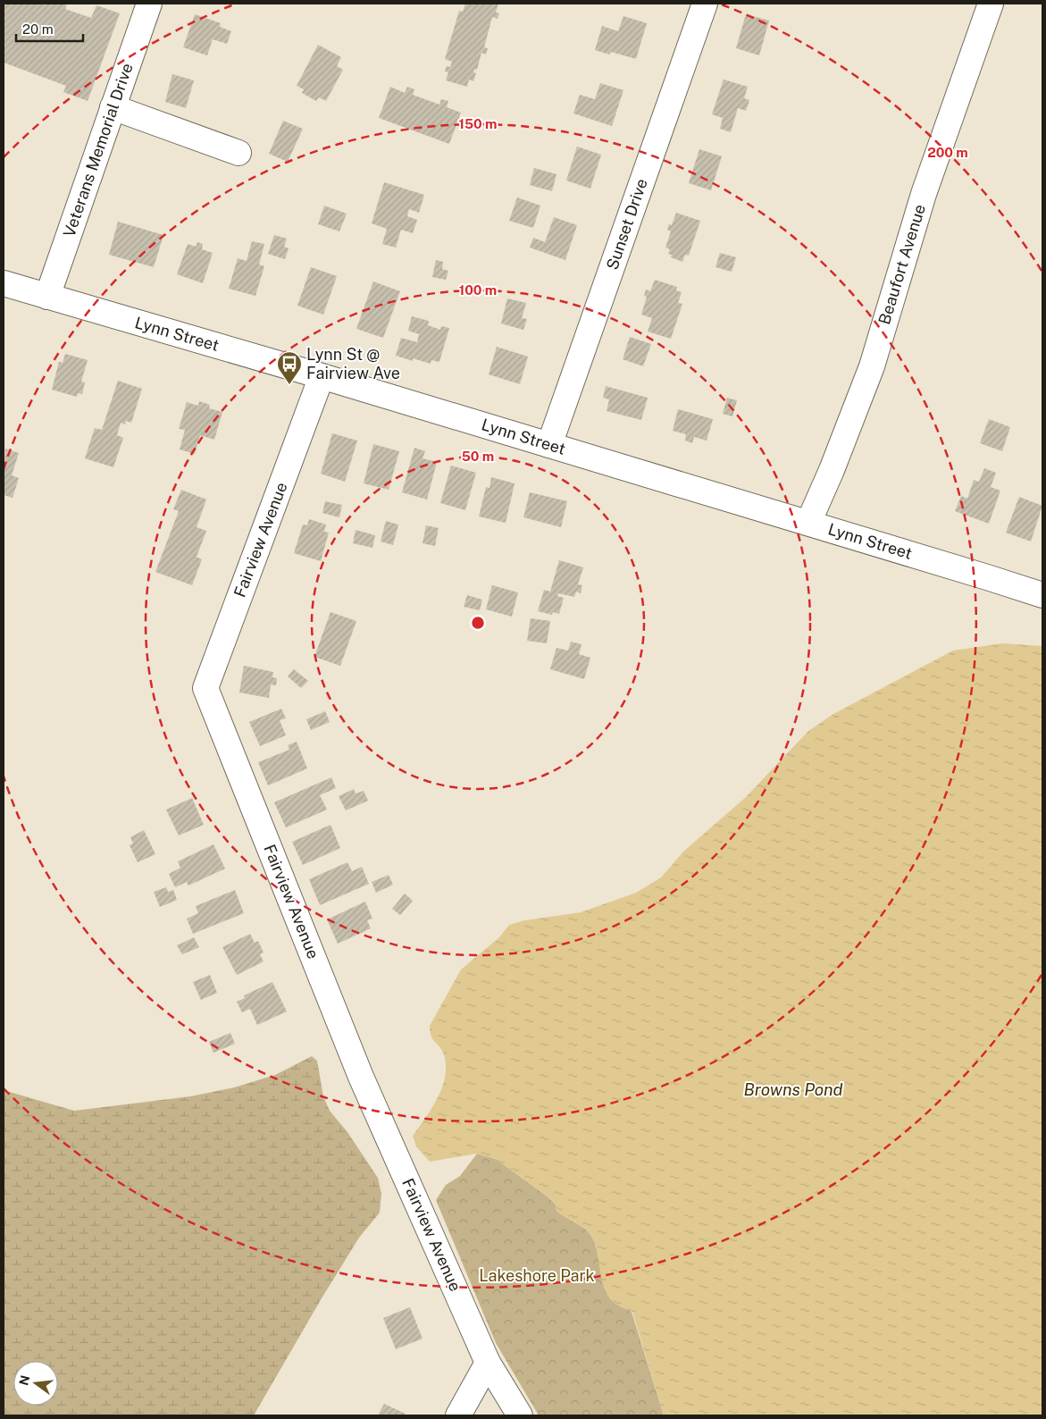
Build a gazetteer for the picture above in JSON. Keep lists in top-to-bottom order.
{
  "streets": {
    "street": [
      "Veterans Memorial Drive",
      "Sunset Drive",
      "Beaufort Avenue",
      "Lynn Street",
      "Fairview Avenue"
    ]
  },
  "crossings": [
    ["Veterans Memorial Drive", "Lynn Street"],
    ["Sunset Drive", "Lynn Street"],
    ["Beaufort Avenue", "Lynn Street"],
    ["Lynn Street", "Fairview Avenue"]
  ],
  "water": ["Browns Pond"],
  "parks": ["Lakeshore Park"],
  "places": {
    "bus stop": ["Lynn St @ Fairview Ave"]
  },
  "scale_bar": "20 m",
  "north": "left",
  "rings": [
    "150 m",
    "200 m",
    "100 m",
    "50 m"
  ]
}
